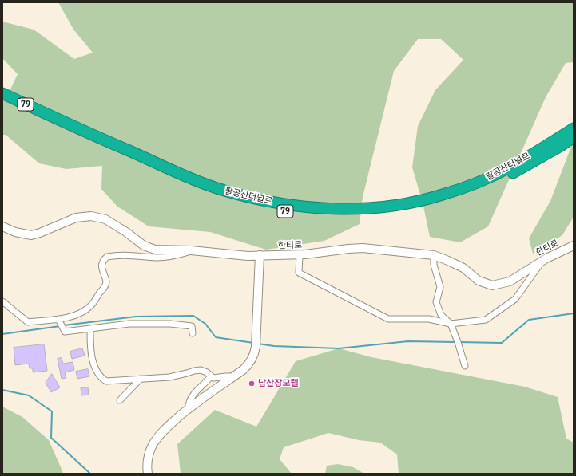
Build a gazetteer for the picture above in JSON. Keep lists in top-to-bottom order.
{
  "streets": {
    "highway": ["79", "팔공산터널로"],
    "street": ["한티로"]
  },
  "places": ["남산장모텔"]
}
